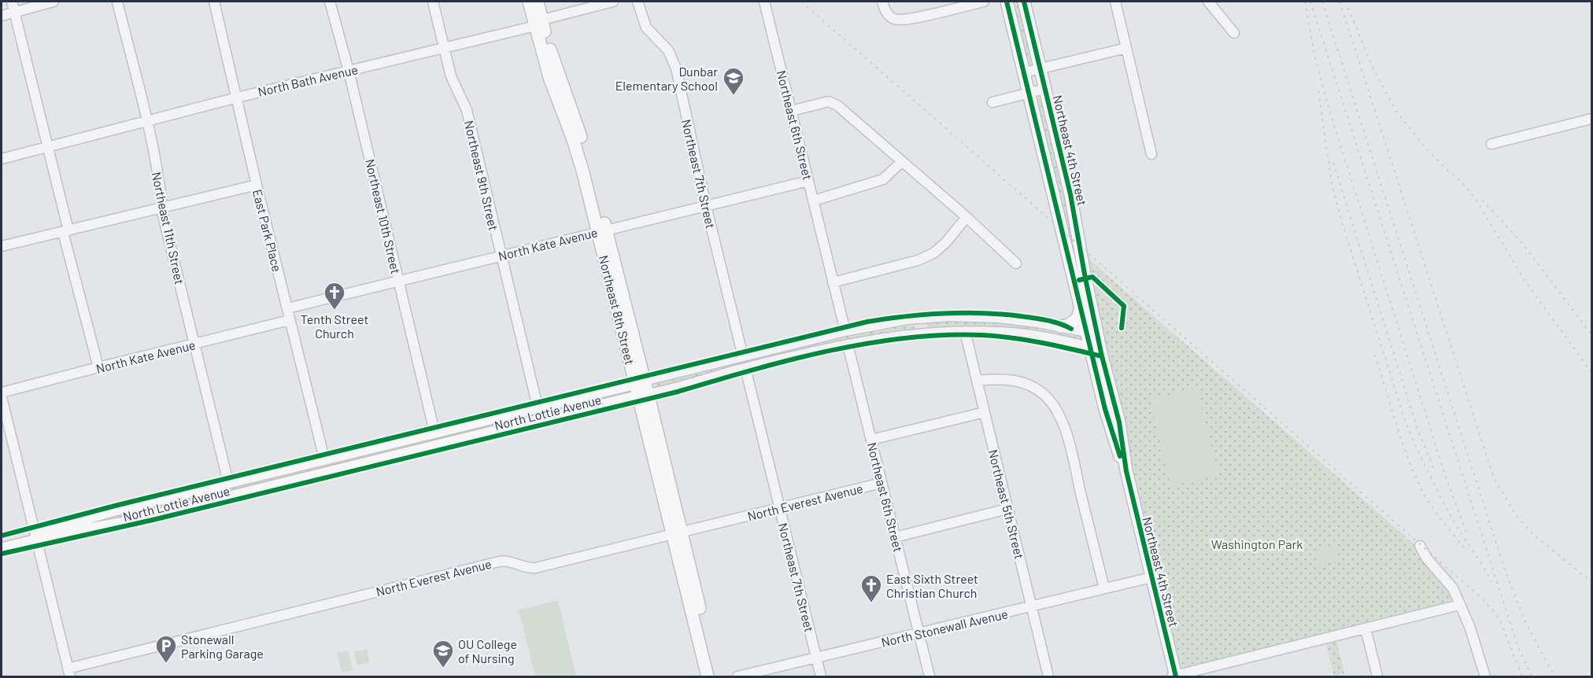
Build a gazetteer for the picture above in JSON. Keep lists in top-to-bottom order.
{
  "streets": {
    "main road": ["Northeast 4th Street", "Northeast 8th Street", "North Lottie Avenue"],
    "street": [
      "North Bath Avenue",
      "Northeast 6th Street",
      "Northeast 7th Street",
      "Northeast 9th Street",
      "Northeast 10th Street",
      "Northeast 11th Street",
      "East Park Place",
      "North Kate Avenue",
      "North Everest Avenue",
      "Northeast 5th Street",
      "North Stonewall Avenue"
    ]
  },
  "crossings": [
    ["North Bath Avenue", "Northeast 9th Street"],
    ["North Bath Avenue", "Northeast 10th Street"],
    ["North Bath Avenue", "Northeast 11th Street"],
    ["North Bath Avenue", "East Park Place"],
    ["North Bath Avenue", "Northeast 8th Street"],
    ["Northeast 6th Street", "North Kate Avenue"],
    ["Northeast 6th Street", "North Lottie Avenue"],
    ["Northeast 6th Street", "North Everest Avenue"],
    ["Northeast 6th Street", "North Stonewall Avenue"],
    ["Northeast 4th Street", "North Lottie Avenue"],
    ["Northeast 4th Street", "North Stonewall Avenue"],
    ["Northeast 7th Street", "North Kate Avenue"],
    ["Northeast 7th Street", "North Lottie Avenue"],
    ["Northeast 7th Street", "North Everest Avenue"],
    ["Northeast 7th Street", "North Stonewall Avenue"],
    ["Northeast 9th Street", "North Kate Avenue"],
    ["Northeast 9th Street", "North Lottie Avenue"],
    ["Northeast 10th Street", "North Kate Avenue"],
    ["Northeast 10th Street", "North Lottie Avenue"],
    ["Northeast 11th Street", "North Kate Avenue"],
    ["Northeast 11th Street", "North Lottie Avenue"],
    ["East Park Place", "North Kate Avenue"],
    ["East Park Place", "North Lottie Avenue"],
    ["North Kate Avenue", "Northeast 8th Street"],
    ["Northeast 8th Street", "North Lottie Avenue"],
    ["Northeast 8th Street", "North Everest Avenue"],
    ["North Lottie Avenue", "Northeast 5th Street"],
    ["Northeast 5th Street", "North Stonewall Avenue"]
  ],
  "parks": ["Washington Park"],
  "places": {
    "school or university": ["Dunbar Elementary School", "OU College of Nursing"],
    "church": ["Tenth Street Church", "East Sixth Street Christian Church"],
    "parking": ["Stonewall Parking Garage"]
  }
}
